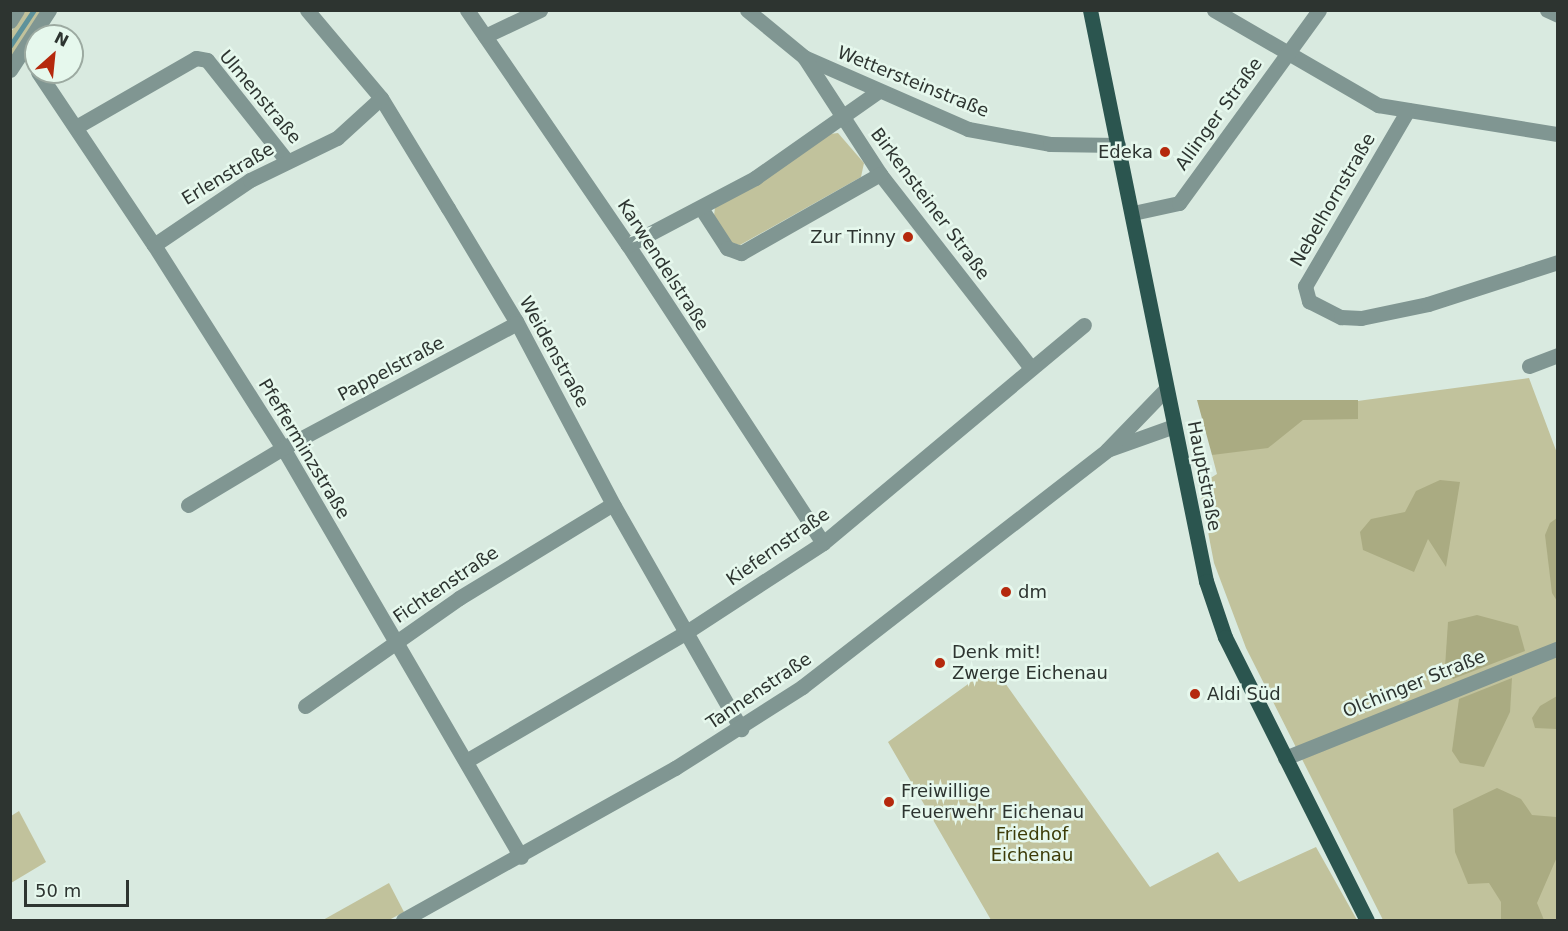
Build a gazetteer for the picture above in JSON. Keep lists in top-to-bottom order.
{
  "streets": {
    "main road": ["Hauptstraße"],
    "street": [
      "Wettersteinstraße",
      "Ulmenstraße",
      "Allinger Straße",
      "Erlenstraße",
      "Nebelhornstraße",
      "Birkensteiner Straße",
      "Karwendelstraße",
      "Weidenstraße",
      "Pappelstraße",
      "Pfefferminzstraße",
      "Kiefernstraße",
      "Fichtenstraße",
      "Olchinger Straße",
      "Tannenstraße"
    ]
  },
  "crossings": [
    ["Wettersteinstraße", "Birkensteiner Straße"],
    ["Wettersteinstraße", "Hauptstraße"],
    ["Ulmenstraße", "Erlenstraße"],
    ["Ulmenstraße", "Pfefferminzstraße"],
    ["Allinger Straße", "Hauptstraße"],
    ["Erlenstraße", "Weidenstraße"],
    ["Erlenstraße", "Pfefferminzstraße"],
    ["Birkensteiner Straße", "Kiefernstraße"],
    ["Karwendelstraße", "Kiefernstraße"],
    ["Weidenstraße", "Pappelstraße"],
    ["Weidenstraße", "Kiefernstraße"],
    ["Weidenstraße", "Fichtenstraße"],
    ["Weidenstraße", "Tannenstraße"],
    ["Pappelstraße", "Pfefferminzstraße"],
    ["Pfefferminzstraße", "Kiefernstraße"],
    ["Pfefferminzstraße", "Fichtenstraße"],
    ["Pfefferminzstraße", "Tannenstraße"],
    ["Hauptstraße", "Olchinger Straße"],
    ["Hauptstraße", "Tannenstraße"]
  ],
  "parks": ["Friedhof Eichenau"],
  "places": [
    "Edeka",
    "Zur Tinny",
    "dm",
    "Denk mit! Zwerge Eichenau",
    "Aldi Süd",
    "Freiwillige Feuerwehr Eichenau"
  ],
  "scale_bar": "50 m",
  "north": "top right"
}
